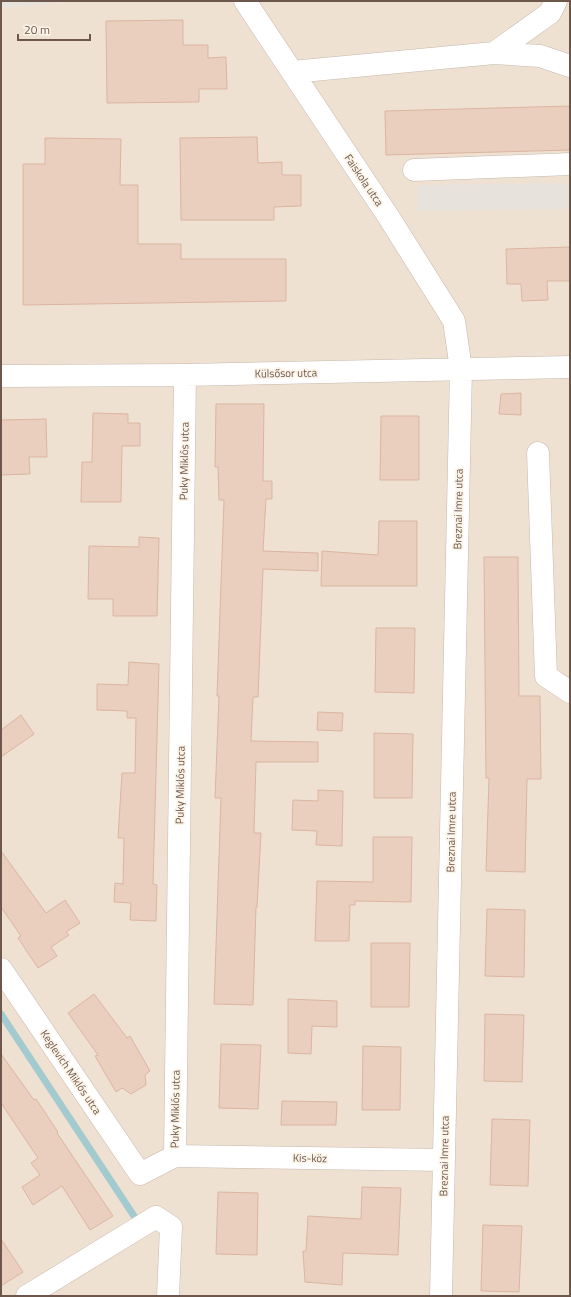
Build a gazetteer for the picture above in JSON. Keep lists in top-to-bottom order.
{
  "streets": {
    "street": [
      "Faiskola utca",
      "Külsősor utca",
      "Puky Miklós utca",
      "Breznai Imre utca",
      "Keglevich Miklós utca",
      "Kis-köz"
    ]
  },
  "crossings": [
    ["Faiskola utca", "Külsősor utca"],
    ["Faiskola utca", "Breznai Imre utca"],
    ["Külsősor utca", "Puky Miklós utca"],
    ["Külsősor utca", "Breznai Imre utca"],
    ["Puky Miklós utca", "Keglevich Miklós utca"],
    ["Puky Miklós utca", "Kis-köz"],
    ["Breznai Imre utca", "Kis-köz"]
  ],
  "scale_bar": "20 m"
}
